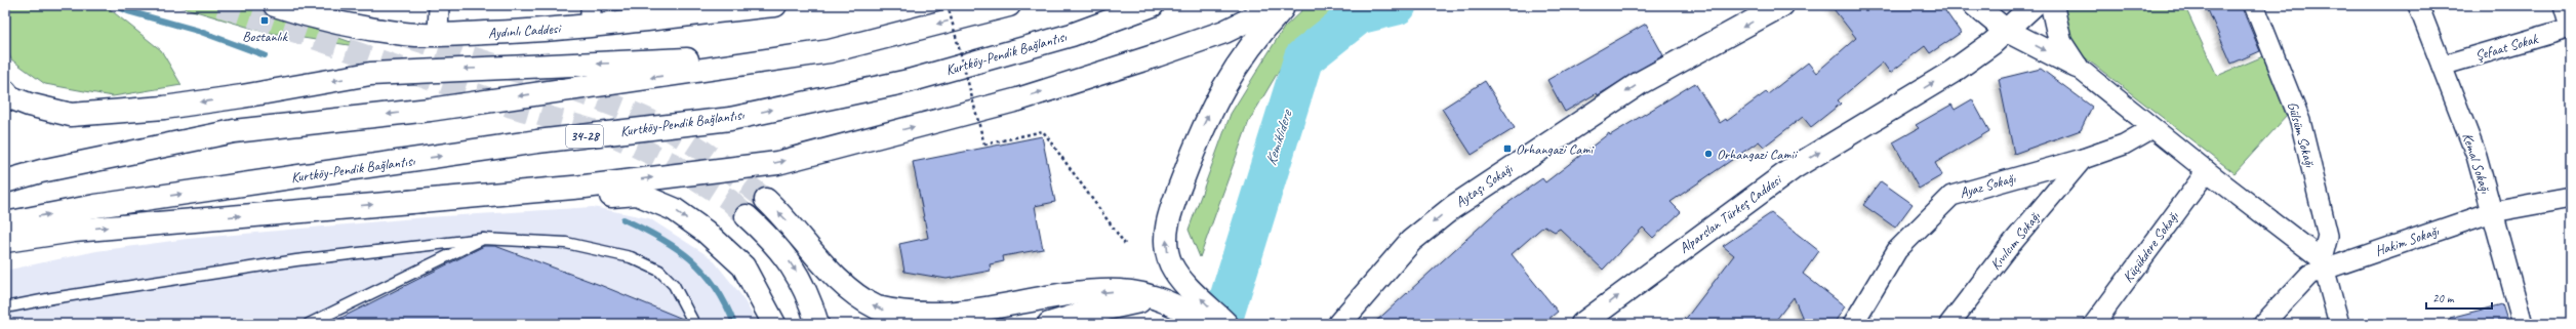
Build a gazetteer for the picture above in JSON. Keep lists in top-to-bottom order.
{
  "streets": {
    "main road": [
      "Aydınlı Caddesi",
      "Kurtköy-Pendik Bağlantısı",
      "34-28",
      "Aytaşı Sokağı",
      "Alparslan Türkeş Caddesi"
    ],
    "street": [
      "Şefaat Sokak",
      "Gülsüm Sokağı",
      "Kemal Sokağı",
      "Ayaz Sokağı",
      "Kıvılcım Sokağı",
      "Hakim Sokağı",
      "Küçükdere Sokağı"
    ]
  },
  "crossings": [
    ["Şefaat Sokak", "Kemal Sokağı"],
    ["Gülsüm Sokağı", "Hakim Sokağı"],
    ["Kemal Sokağı", "Hakim Sokağı"],
    ["Ayaz Sokağı", "Kıvılcım Sokağı"]
  ],
  "one_way": ["Aytaşı Sokağı", "Alparslan Türkeş Caddesi"],
  "water": ["Kemiklidere"],
  "places": {
    "transit": ["Bostanlık", "Orhangazi Cami"],
    "other": ["Orhangazi Camii"]
  },
  "scale_bar": "20 m"
}
